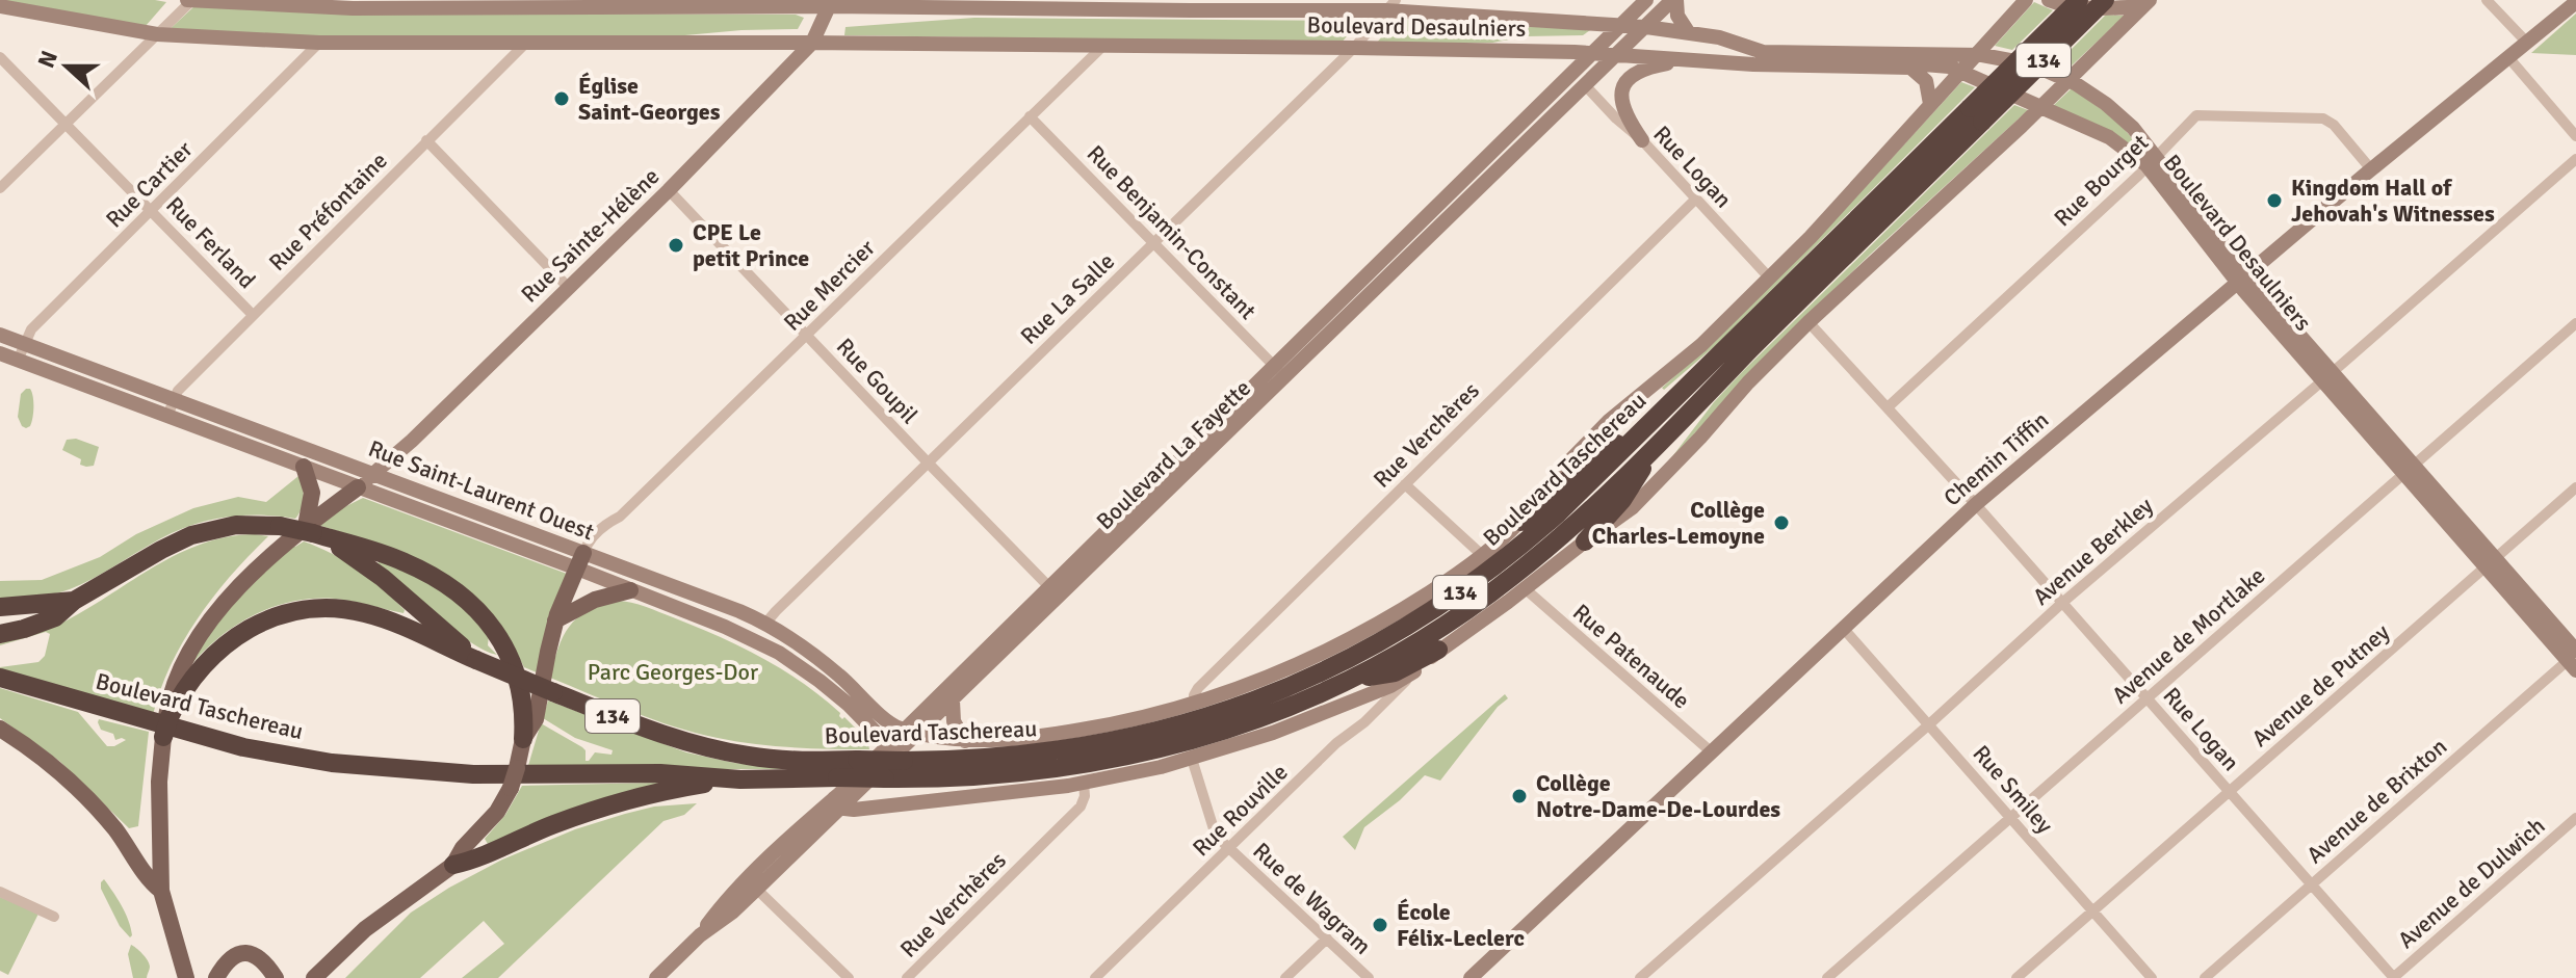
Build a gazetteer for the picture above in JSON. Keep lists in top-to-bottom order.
{
  "streets": {
    "highway": ["134", "Boulevard Taschereau"],
    "street": [
      "Boulevard Desaulniers",
      "Rue Logan",
      "Rue Bourget",
      "Rue Cartier",
      "Rue Préfontaine",
      "Rue Benjamin-Constant",
      "Rue Sainte-Hélène",
      "Rue Ferland",
      "Rue Mercier",
      "Rue La Salle",
      "Rue Goupil",
      "Rue Verchères",
      "Boulevard La Fayette",
      "Chemin Tiffin",
      "Rue Saint-Laurent Ouest",
      "Avenue Berkley",
      "Avenue de Mortlake",
      "Rue Patenaude",
      "Avenue de Putney",
      "Rue Smiley",
      "Avenue de Brixton",
      "Rue Rouville",
      "Avenue de Dulwich",
      "Rue de Wagram"
    ]
  },
  "crossings": [
    ["Boulevard Desaulniers", "Rue Bourget"],
    ["Boulevard Desaulniers", "Rue Cartier"],
    ["Boulevard Desaulniers", "Rue Préfontaine"],
    ["Boulevard Desaulniers", "Rue Sainte-Hélène"],
    ["Boulevard Desaulniers", "Rue Mercier"],
    ["Boulevard Desaulniers", "Rue La Salle"],
    ["Boulevard Desaulniers", "Boulevard La Fayette"],
    ["Boulevard Desaulniers", "Chemin Tiffin"],
    ["Boulevard Desaulniers", "Boulevard Taschereau"],
    ["Boulevard Desaulniers", "Avenue Berkley"],
    ["Boulevard Desaulniers", "Avenue de Mortlake"],
    ["Boulevard Desaulniers", "Avenue de Putney"],
    ["Boulevard Desaulniers", "Avenue de Brixton"],
    ["Rue Logan", "Rue Bourget"],
    ["Rue Logan", "Rue Verchères"],
    ["Rue Logan", "Boulevard La Fayette"],
    ["Rue Logan", "Chemin Tiffin"],
    ["Rue Logan", "Boulevard Taschereau"],
    ["Rue Logan", "Avenue Berkley"],
    ["Rue Logan", "Avenue de Mortlake"],
    ["Rue Logan", "Avenue de Putney"],
    ["Rue Logan", "Avenue de Brixton"],
    ["Rue Logan", "Avenue de Dulwich"],
    ["Rue Bourget", "Chemin Tiffin"],
    ["Rue Cartier", "Rue Ferland"],
    ["Rue Cartier", "Rue Saint-Laurent Ouest"],
    ["Rue Préfontaine", "Rue Ferland"],
    ["Rue Préfontaine", "Rue Saint-Laurent Ouest"],
    ["Rue Benjamin-Constant", "Rue Mercier"],
    ["Rue Benjamin-Constant", "Rue La Salle"],
    ["Rue Benjamin-Constant", "Boulevard La Fayette"],
    ["Rue Sainte-Hélène", "Rue Goupil"],
    ["Rue Sainte-Hélène", "Rue Saint-Laurent Ouest"],
    ["Rue Mercier", "Rue Goupil"],
    ["Rue Mercier", "Rue Saint-Laurent Ouest"],
    ["Rue La Salle", "Rue Goupil"],
    ["Rue La Salle", "Rue Saint-Laurent Ouest"],
    ["Rue Goupil", "Boulevard La Fayette"],
    ["Rue Verchères", "Boulevard Taschereau"],
    ["Boulevard La Fayette", "Boulevard Taschereau"],
    ["Boulevard La Fayette", "Rue Saint-Laurent Ouest"],
    ["Chemin Tiffin", "Rue Patenaude"],
    ["Chemin Tiffin", "Rue Smiley"],
    ["Boulevard Taschereau", "Rue Saint-Laurent Ouest"],
    ["Avenue Berkley", "Rue Smiley"],
    ["Avenue de Mortlake", "Rue Smiley"],
    ["Avenue de Putney", "Rue Smiley"],
    ["Rue Rouville", "Rue de Wagram"]
  ],
  "parks": ["Parc Georges-Dor"],
  "places": [
    "Église Saint-Georges",
    "Kingdom Hall of Jehovah's Witnesses",
    "CPE Le petit Prince",
    "Collège Charles-Lemoyne",
    "Collège Notre-Dame-De-Lourdes",
    "École Félix-Leclerc"
  ],
  "north": "left"
}
